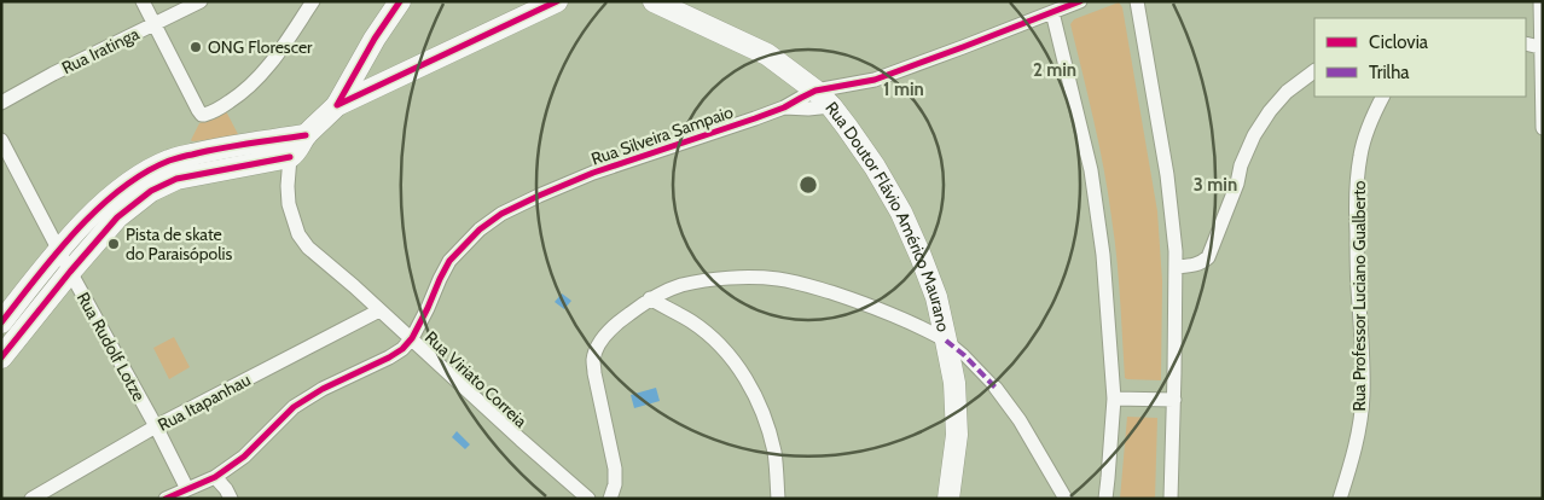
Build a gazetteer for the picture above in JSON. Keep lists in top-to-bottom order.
{
  "streets": {
    "main road": ["Rua Doutor Flávio Américo Maurano"],
    "street": [
      "Rua Iratinga",
      "Rua Silveira Sampaio",
      "Rua Professor Luciano Gualberto",
      "Rua Rudolf Lotze",
      "Rua Viriato Correia",
      "Rua Itapanhau"
    ]
  },
  "crossings": [
    ["Rua Silveira Sampaio", "Rua Doutor Flávio Américo Maurano"],
    ["Rua Silveira Sampaio", "Rua Rudolf Lotze"],
    ["Rua Silveira Sampaio", "Rua Viriato Correia"],
    ["Rua Rudolf Lotze", "Rua Itapanhau"],
    ["Rua Viriato Correia", "Rua Itapanhau"]
  ],
  "places": ["ONG Florescer", "Pista de skate do Paraisópolis"],
  "legend": ["Ciclovia", "Trilha"],
  "rings": ["2 min", "1 min", "3 min"]
}
